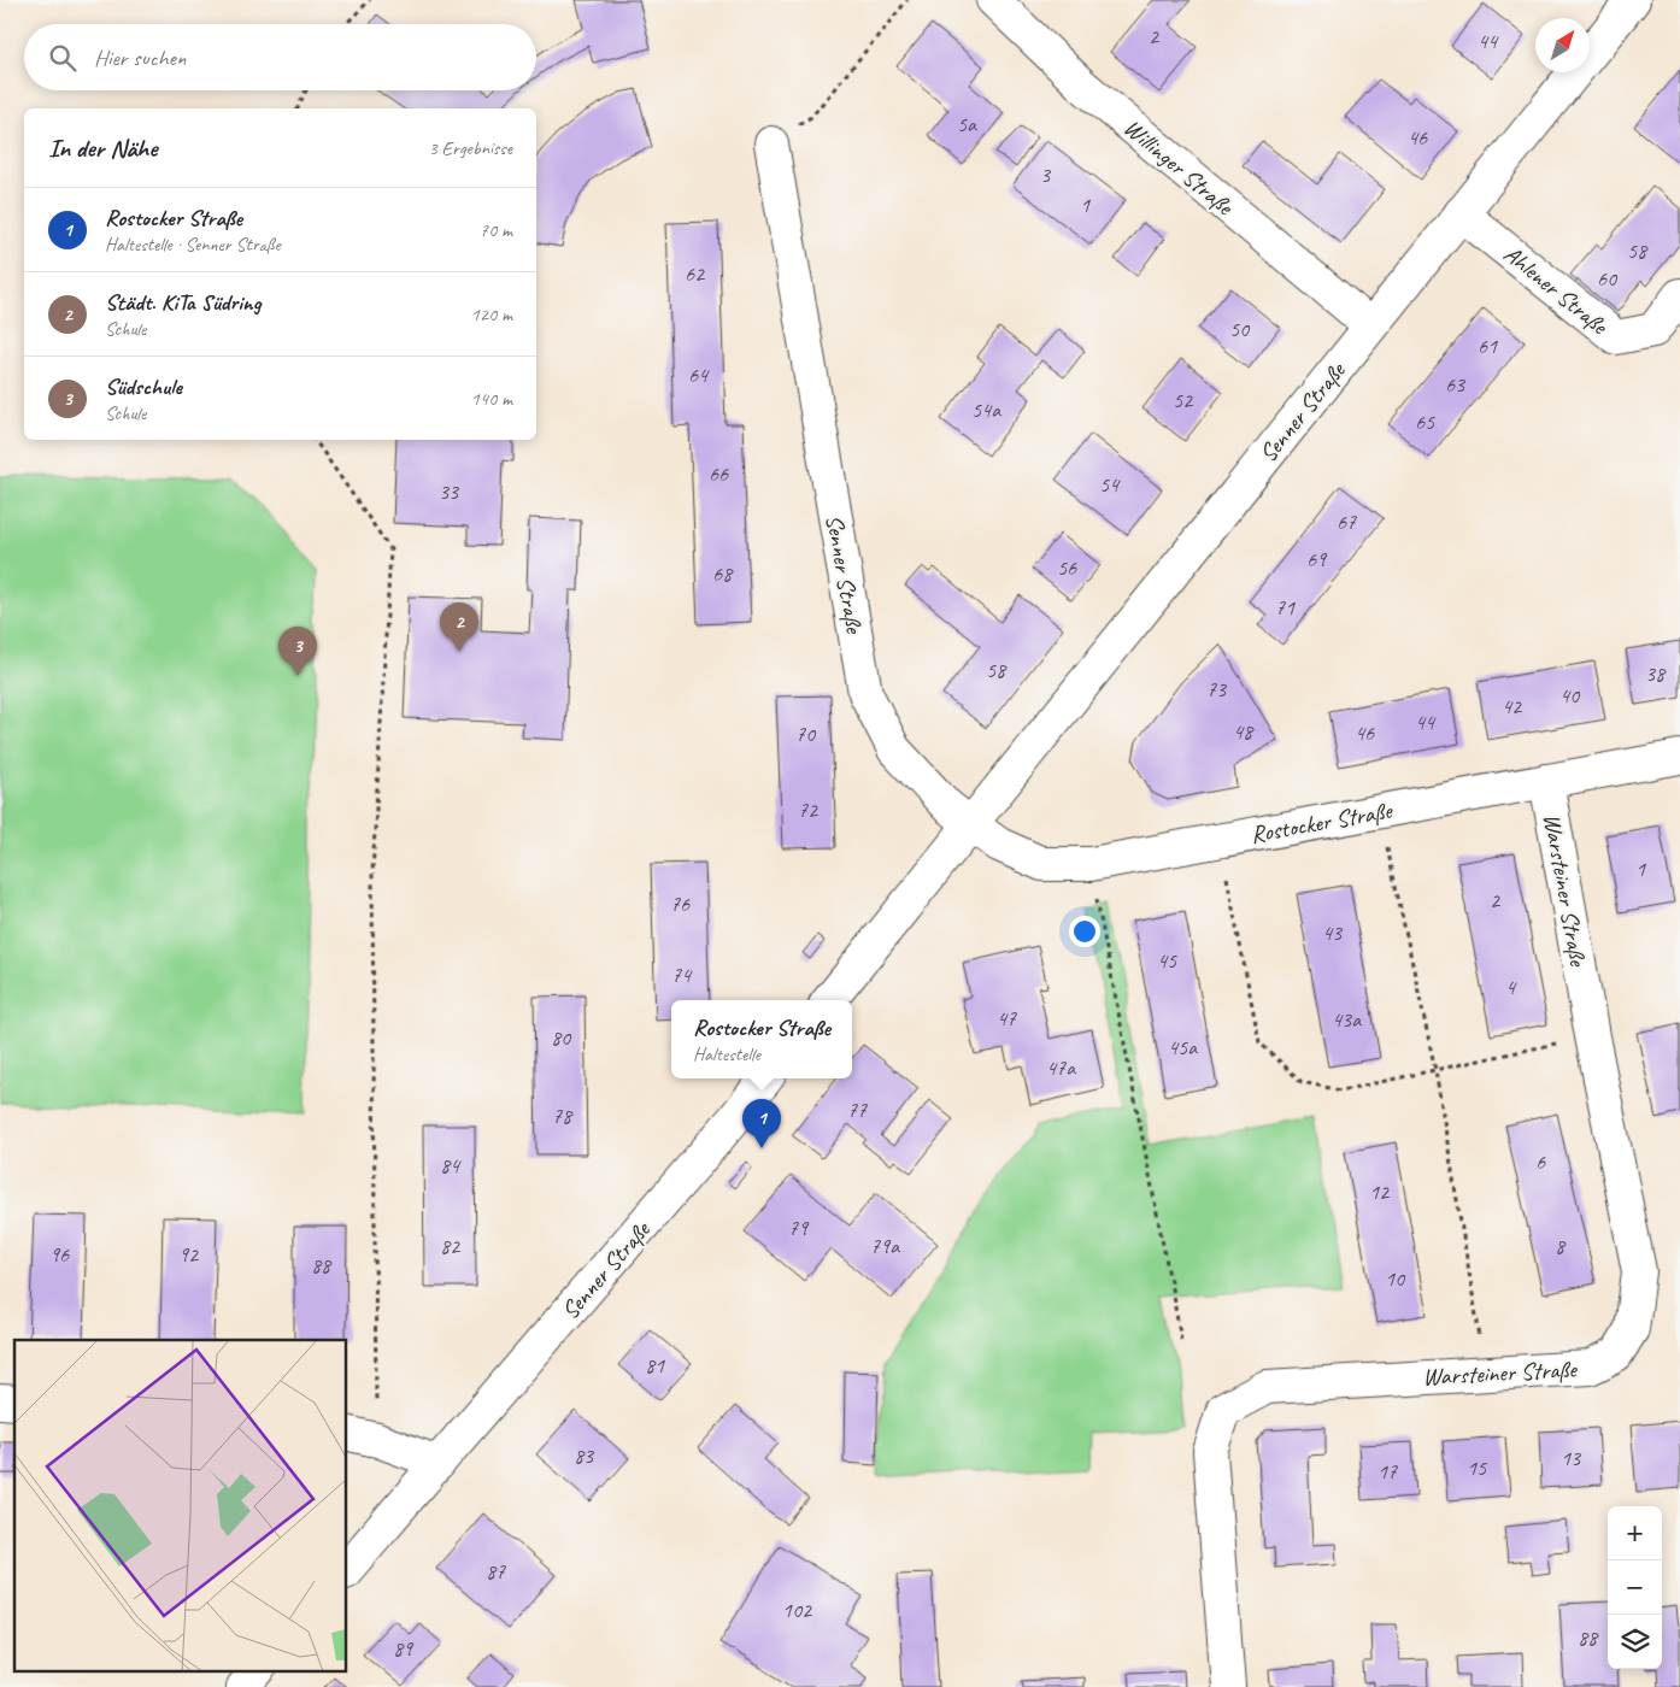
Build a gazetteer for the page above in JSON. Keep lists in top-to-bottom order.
{
  "streets": {
    "street": [
      "Willinger Straße",
      "Ahlener Straße",
      "Senner Straße",
      "Rostocker Straße",
      "Warsteiner Straße"
    ]
  },
  "crossings": [
    ["Willinger Straße", "Senner Straße"],
    ["Ahlener Straße", "Senner Straße"],
    ["Senner Straße", "Rostocker Straße"],
    ["Rostocker Straße", "Warsteiner Straße"]
  ],
  "house_numbers": [
    "2",
    "44",
    "5a",
    "46",
    "3",
    "1",
    "58",
    "62",
    "60",
    "50",
    "61",
    "64",
    "63",
    "52",
    "54a",
    "65",
    "66",
    "54",
    "33",
    "67",
    "69",
    "56",
    "68",
    "71",
    "58",
    "38",
    "73",
    "40",
    "42",
    "44",
    "48",
    "46",
    "70",
    "72",
    "1",
    "2",
    "76",
    "43",
    "45",
    "74",
    "4",
    "47",
    "43a",
    "80",
    "45a",
    "47a",
    "77",
    "78",
    "6",
    "84",
    "12",
    "79",
    "82",
    "79a",
    "8",
    "96",
    "92",
    "88",
    "10",
    "81",
    "83",
    "13",
    "15",
    "17",
    "87",
    "102",
    "88",
    "89"
  ],
  "north": "top right",
  "page": {
    "search": "Hier suchen",
    "heading": ["In der Nähe", "3 Ergebnisse"],
    "list": [
      {
        "mark": "1",
        "name": "Rostocker Straße",
        "note": "Haltestelle · Senner Straße",
        "value": "70 m"
      },
      {
        "mark": "2",
        "name": "Städt. KiTa Südring",
        "note": "Schule",
        "value": "120 m"
      },
      {
        "mark": "3",
        "name": "Südschule",
        "note": "Schule",
        "value": "140 m"
      }
    ],
    "pins": ["2", "3", "1"],
    "popup": ["Rostocker Straße", "Haltestelle"],
    "map_buttons": ["+", "−"]
  }
}
